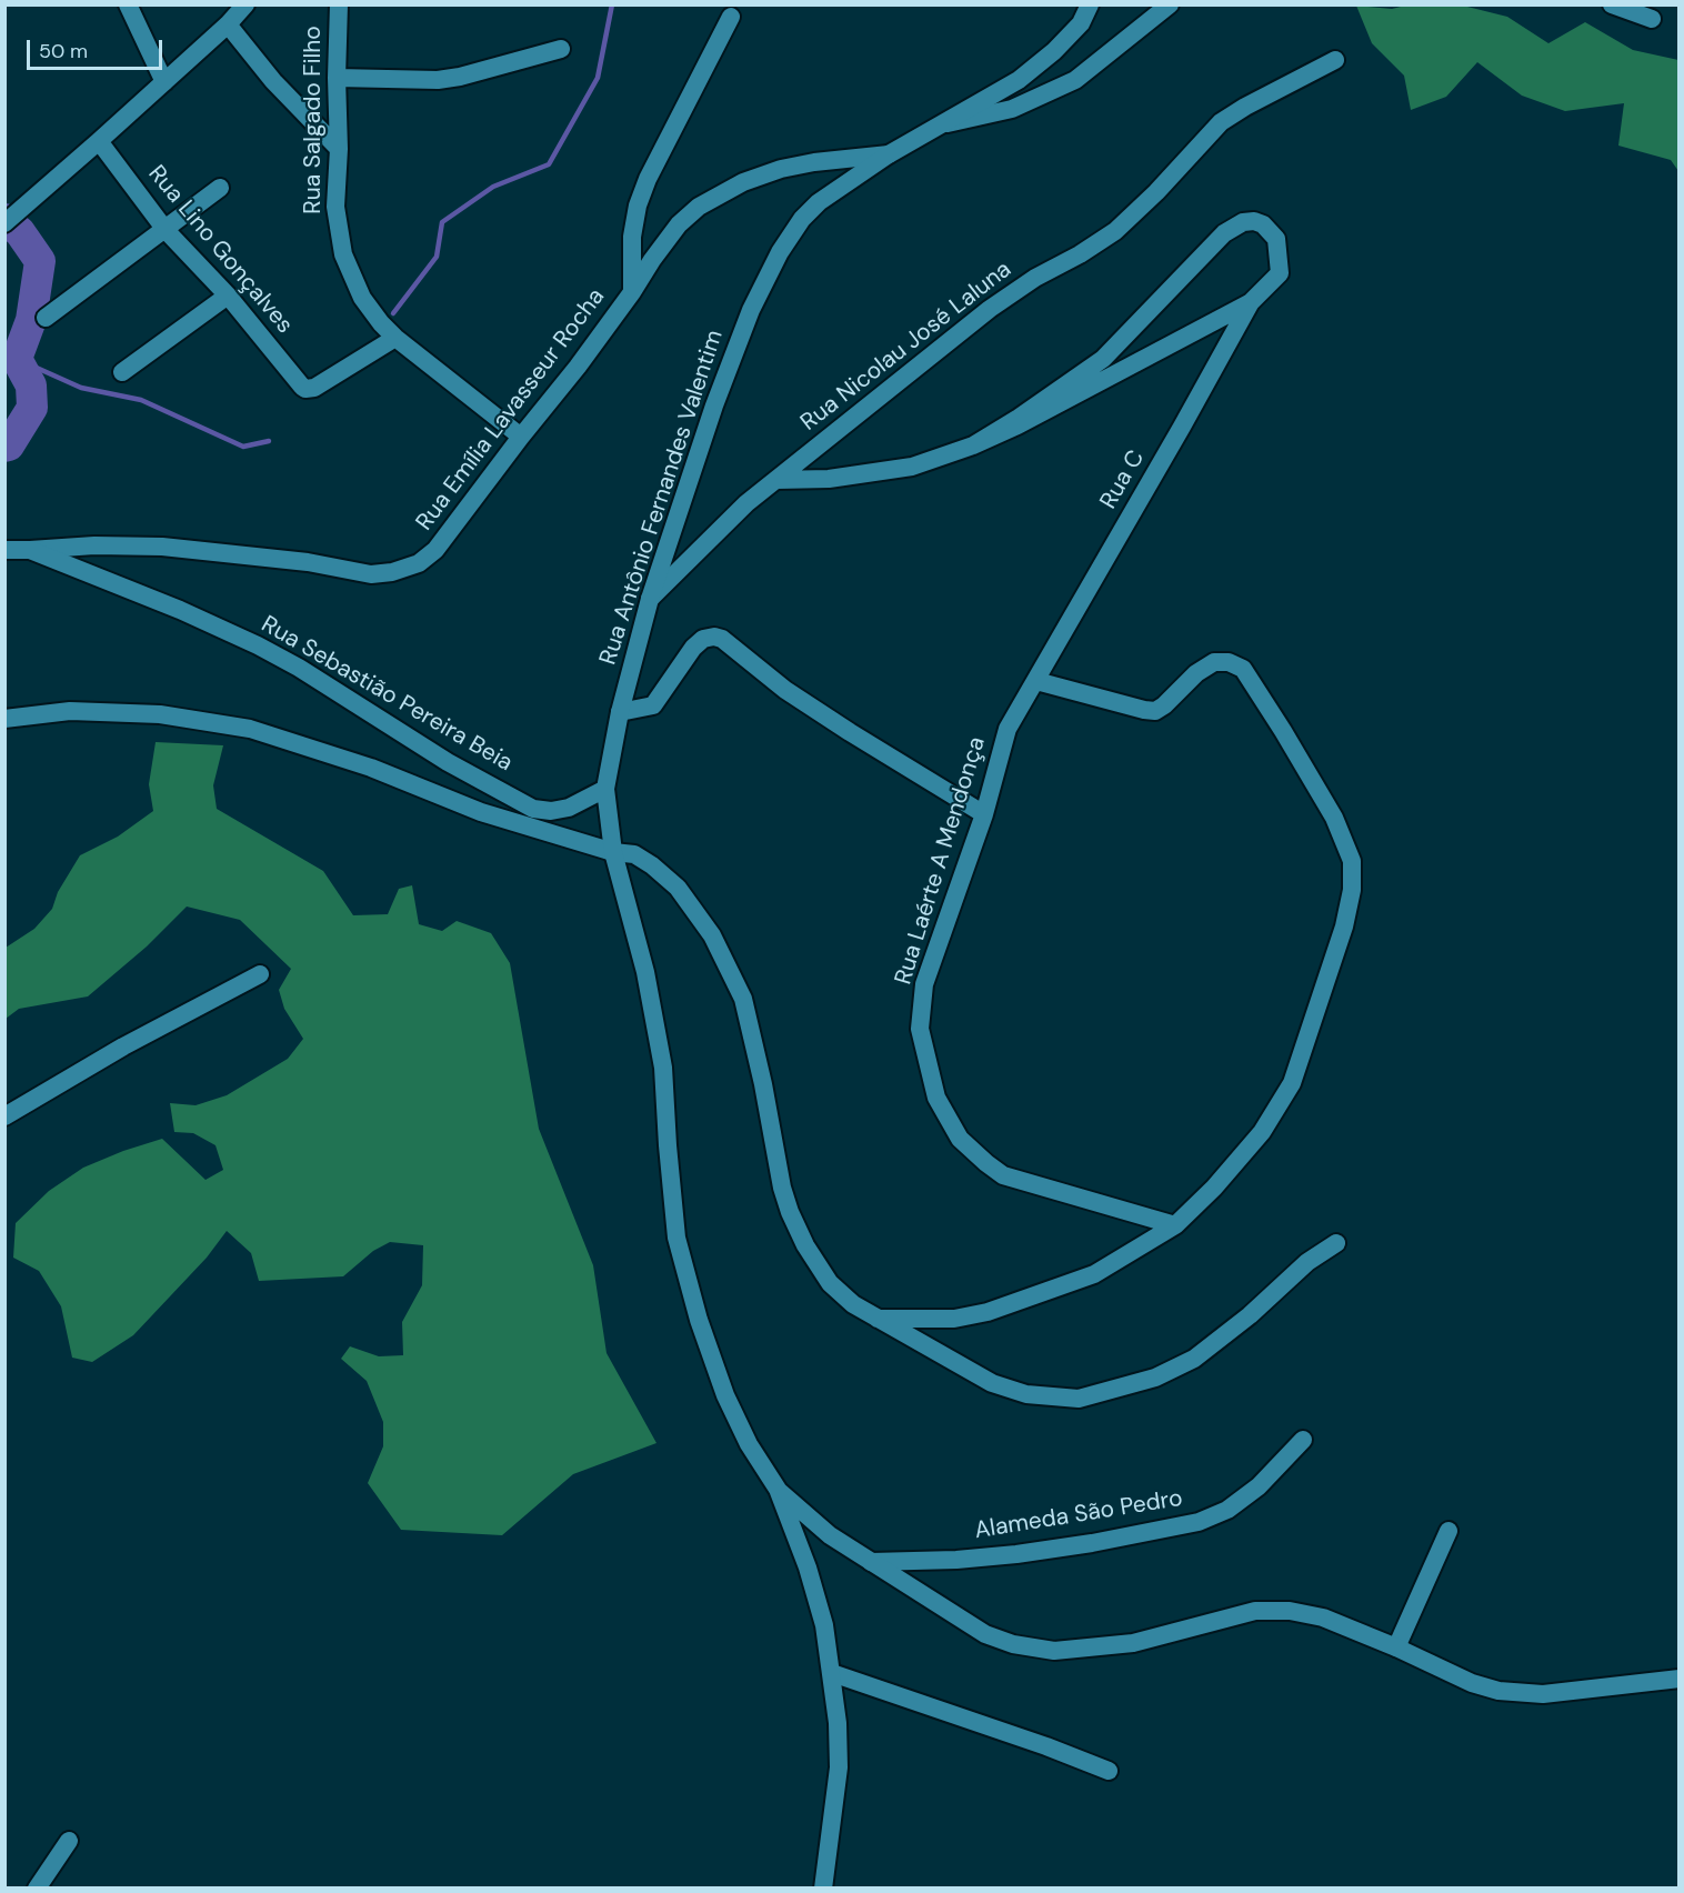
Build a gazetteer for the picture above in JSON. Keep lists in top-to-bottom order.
{
  "streets": {
    "street": [
      "Rua Salgado Filho",
      "Rua Lino Gonçalves",
      "Rua Nicolau José Laluna",
      "Rua Emília Lavasseur Rocha",
      "Rua C",
      "Rua Antônio Fernandes Valentim",
      "Rua Sebastião Pereira Beia",
      "Rua Laérte A Mendonça",
      "Alameda São Pedro"
    ]
  },
  "crossings": [
    ["Rua Salgado Filho", "Rua Lino Gonçalves"],
    ["Rua Salgado Filho", "Rua Emília Lavasseur Rocha"],
    ["Rua Nicolau José Laluna", "Rua Antônio Fernandes Valentim"],
    ["Rua Emília Lavasseur Rocha", "Rua Antônio Fernandes Valentim"],
    ["Rua Emília Lavasseur Rocha", "Rua Sebastião Pereira Beia"],
    ["Rua C", "Rua Laérte A Mendonça"],
    ["Rua Antônio Fernandes Valentim", "Rua Sebastião Pereira Beia"],
    ["Rua Antônio Fernandes Valentim", "Alameda São Pedro"]
  ],
  "scale_bar": "50 m"
}
